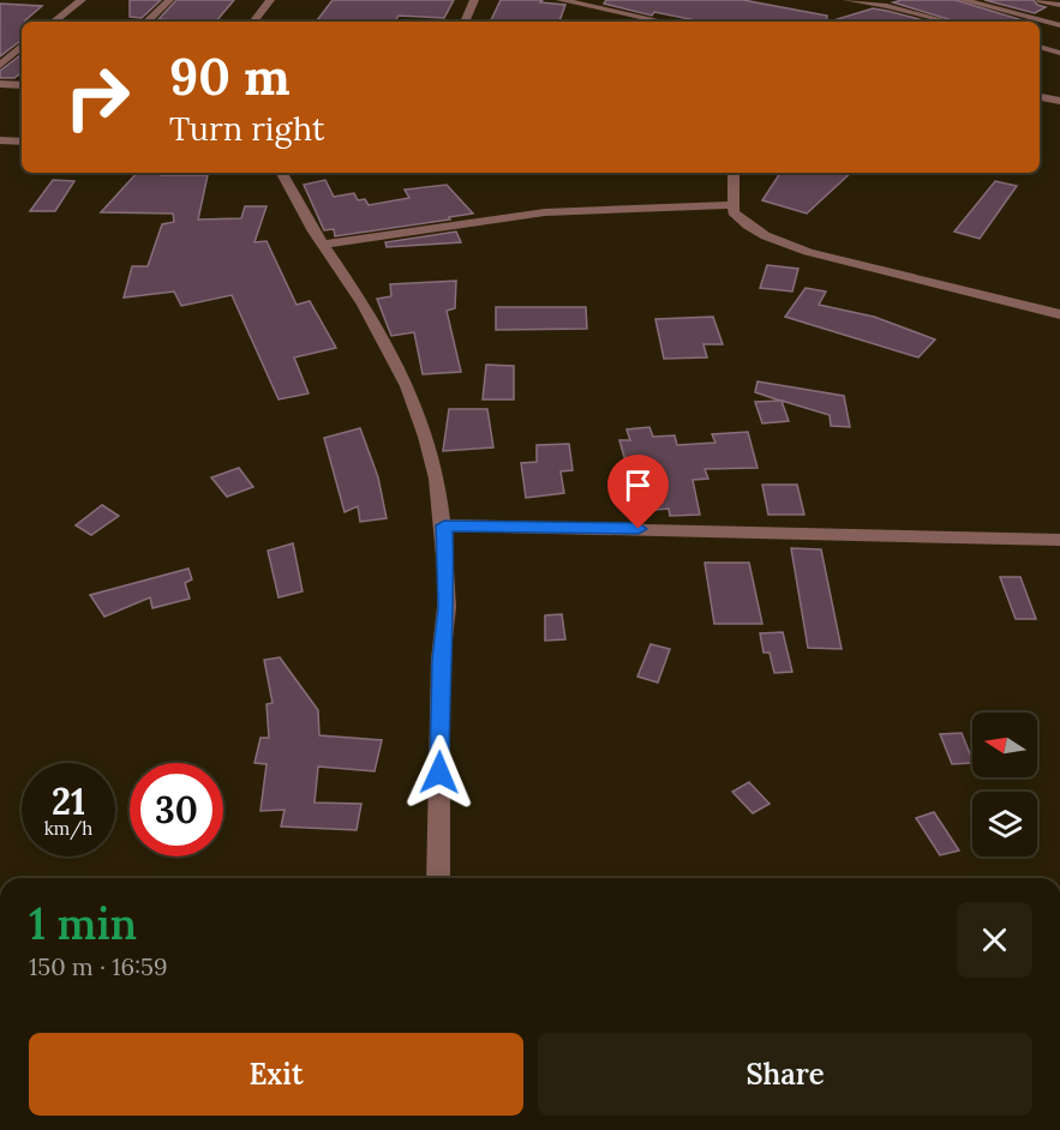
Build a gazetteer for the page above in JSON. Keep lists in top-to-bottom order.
{
  "north": "left",
  "page": {
    "turn": ["90 m", "Turn right"],
    "speed": "21 km/h",
    "limit": "30",
    "heading": ["1 min", "150 m · 16:59"],
    "buttons": ["Exit", "Share"]
  }
}
